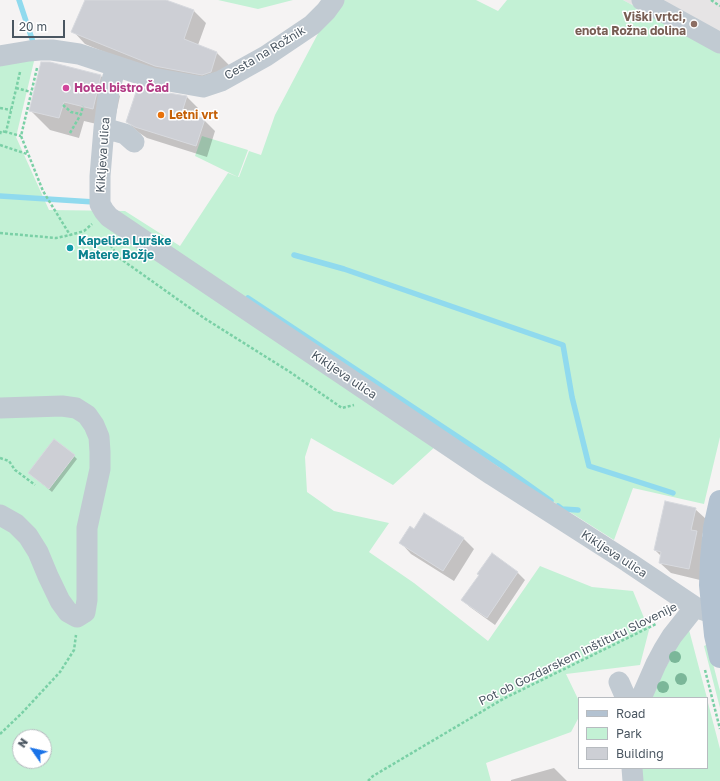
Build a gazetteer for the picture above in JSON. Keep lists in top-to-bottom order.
{
  "streets": {
    "street": ["Cesta na Rožnik", "Kikljeva ulica"],
    "path": ["Pot ob Gozdarskem inštitutu Slovenije"]
  },
  "crossings": [
    ["Cesta na Rožnik", "Kikljeva ulica"]
  ],
  "places": [
    "Viški vrtci, enota Rožna dolina",
    "Hotel bistro Čad",
    "Letni vrt",
    "Kapelica Lurške Matere Božje"
  ],
  "legend": ["Road", "Park", "Building"],
  "scale_bar": "20 m",
  "north": "top left"
}
